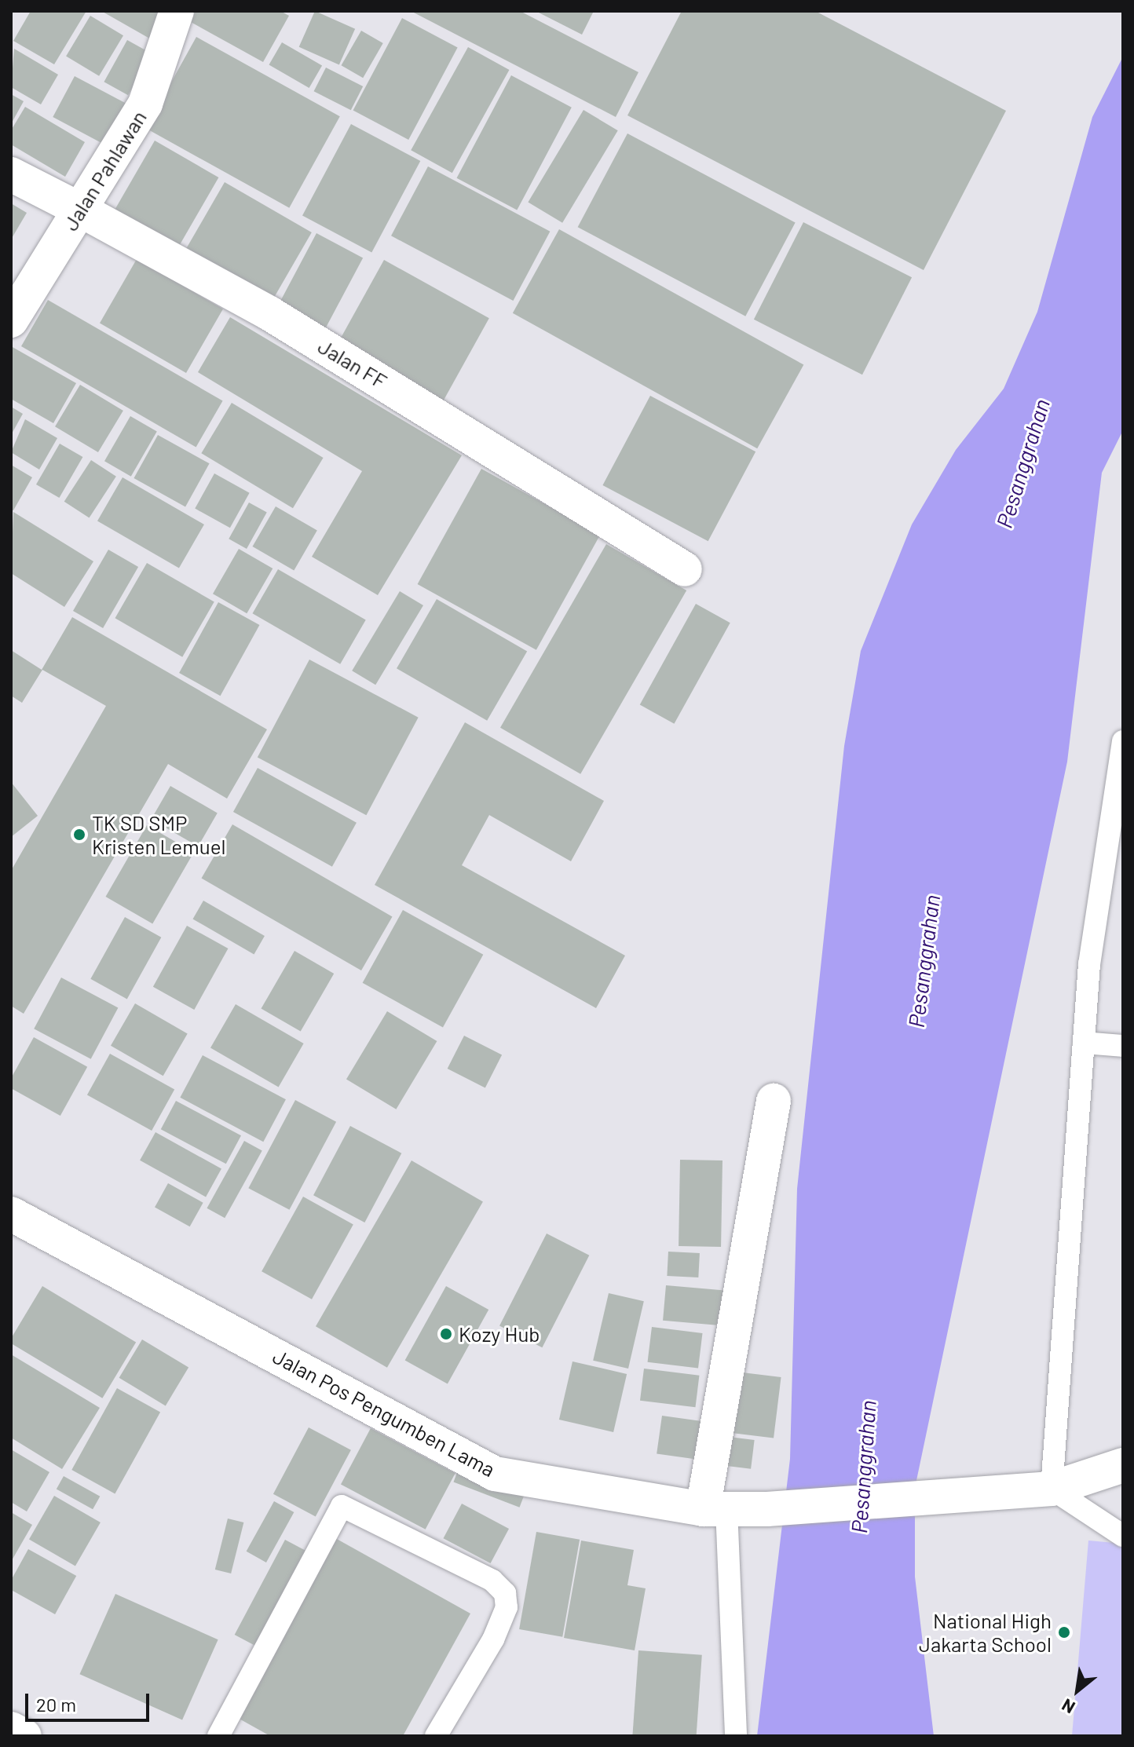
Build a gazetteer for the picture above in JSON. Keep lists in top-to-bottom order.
{
  "streets": {
    "street": ["Jalan Pahlawan", "Jalan FF", "Jalan Pos Pengumben Lama"]
  },
  "crossings": [
    ["Jalan Pahlawan", "Jalan FF"]
  ],
  "water": ["Pesanggrahan"],
  "places": ["TK SD SMP Kristen Lemuel", "Kozy Hub", "National High Jakarta School"],
  "scale_bar": "20 m",
  "north": "bottom left"
}
